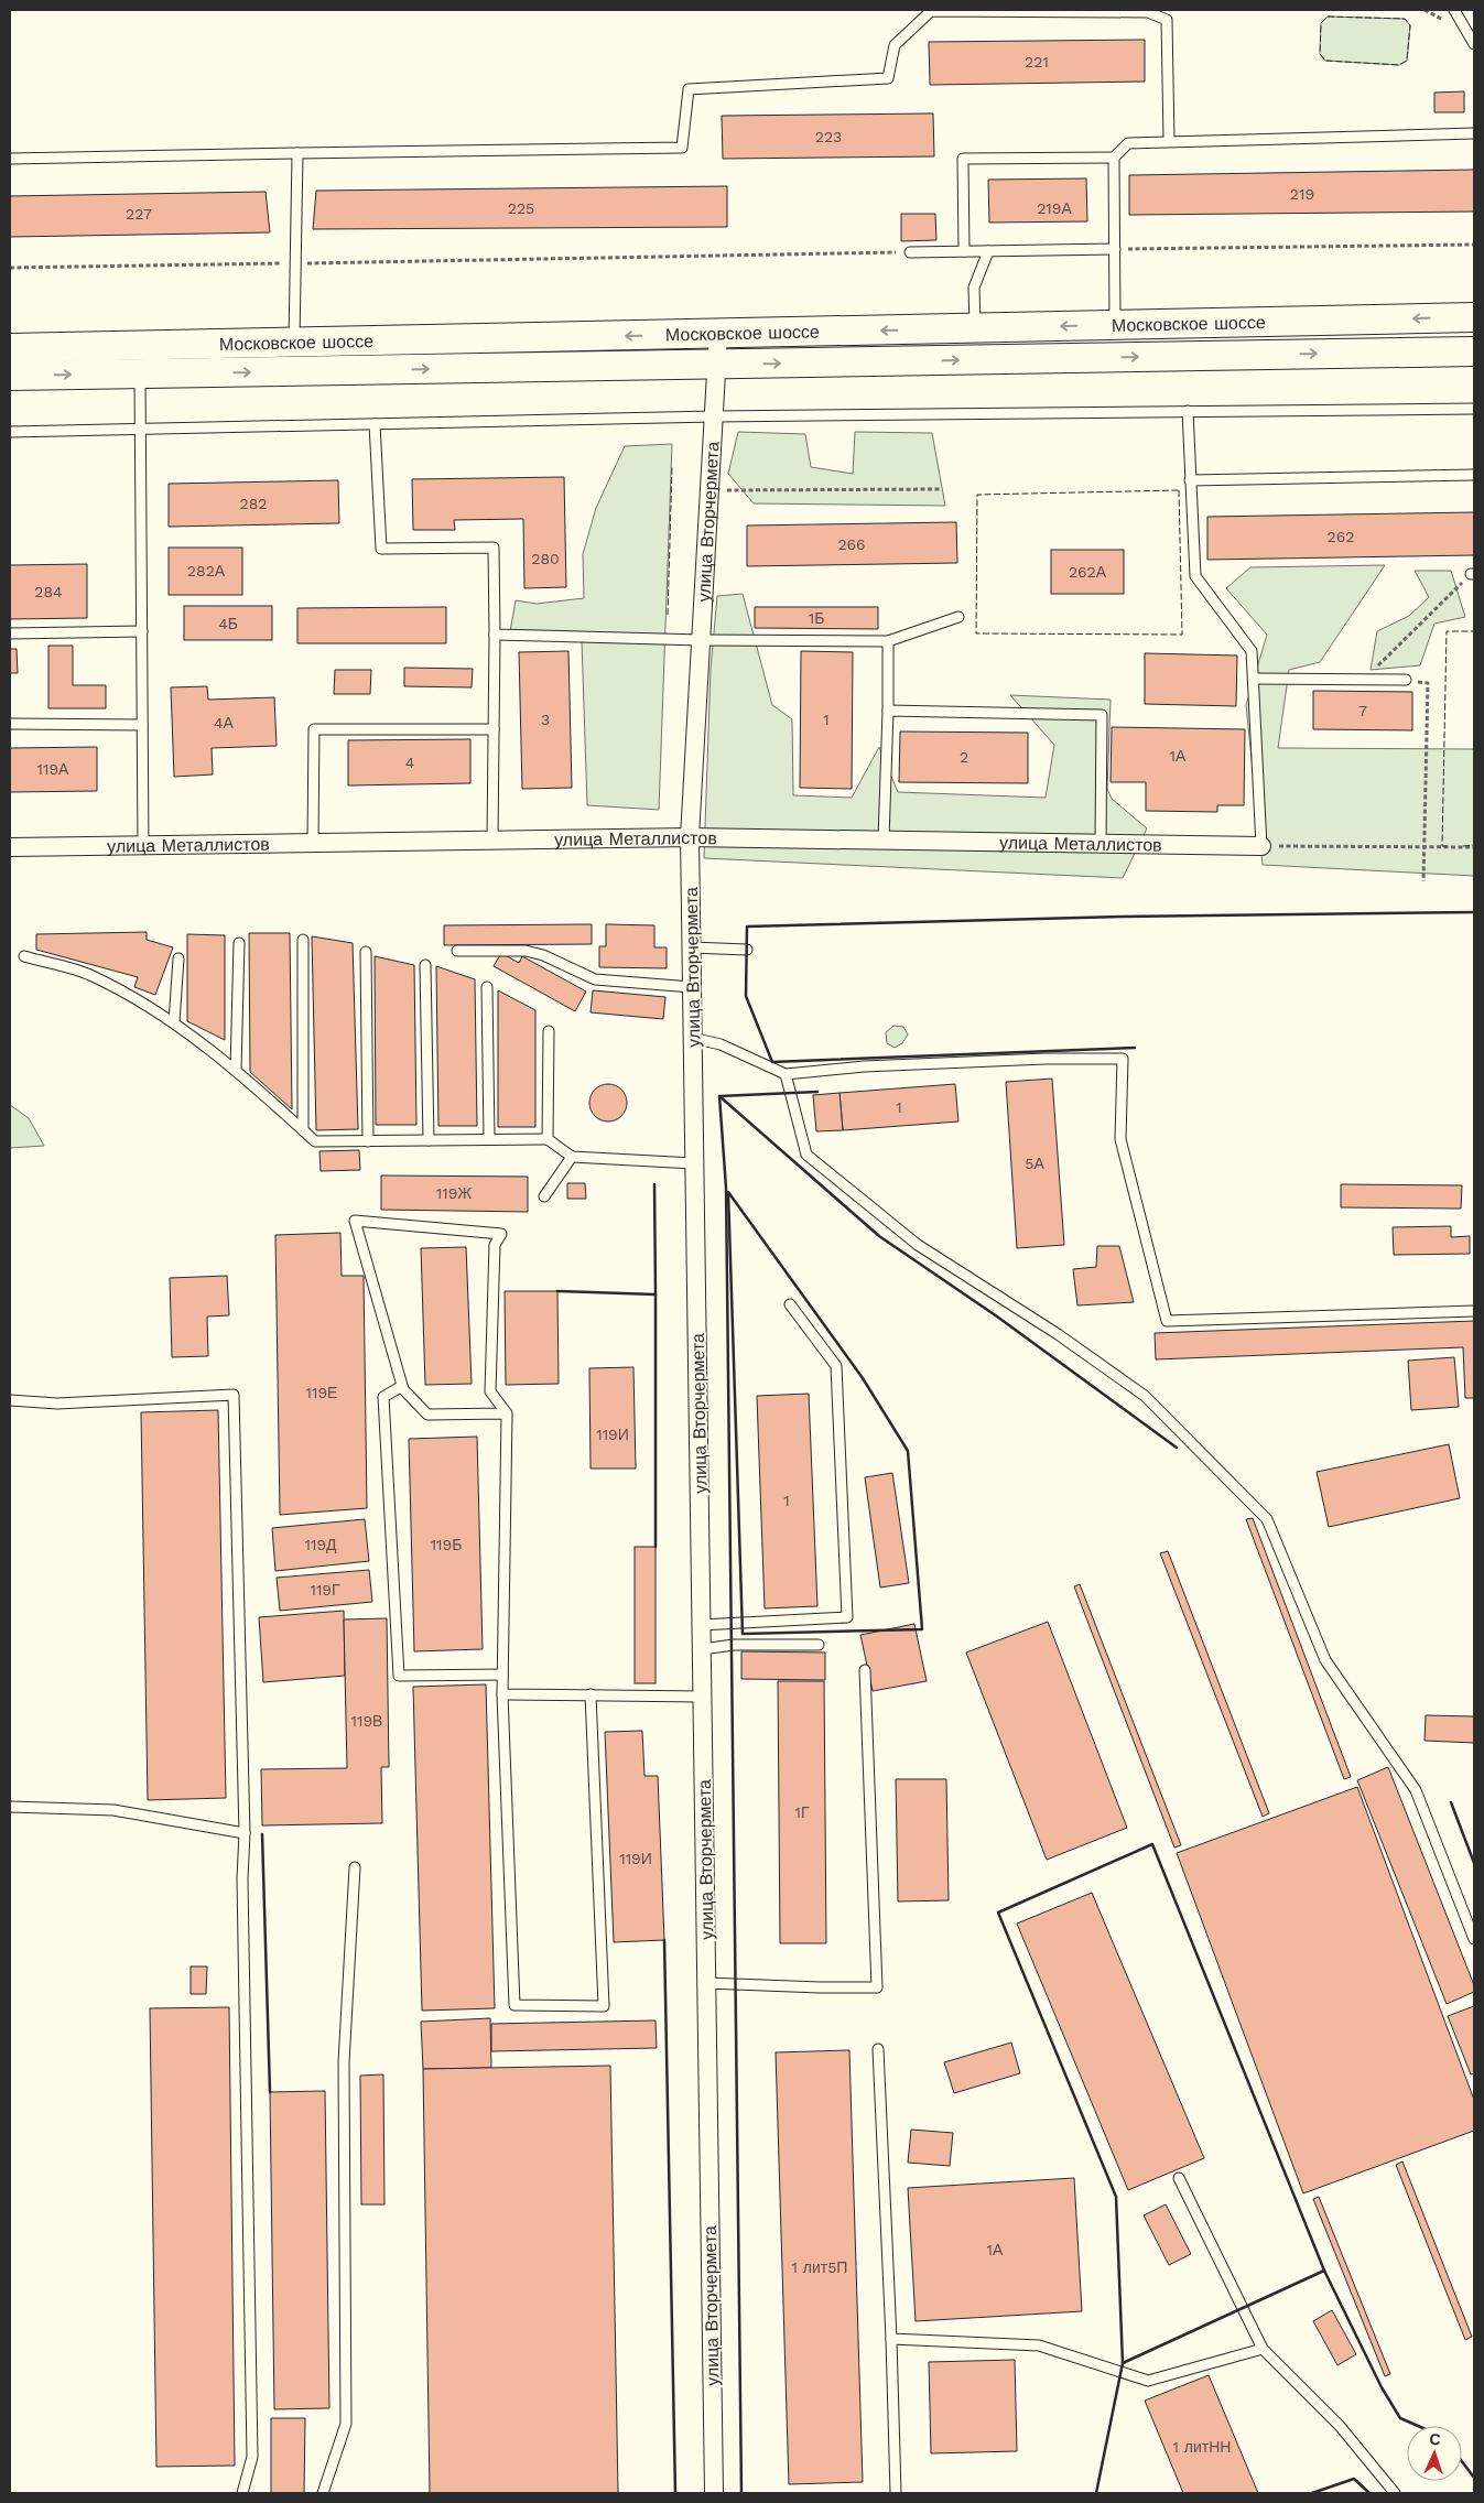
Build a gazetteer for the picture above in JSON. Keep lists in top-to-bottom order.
{
  "streets": {
    "main road": ["Московское шоссе"],
    "street": ["улица Вторчермета", "улица Металлистов"]
  },
  "crossings": [
    ["Московское шоссе", "улица Вторчермета"],
    ["улица Вторчермета", "улица Металлистов"]
  ],
  "house_numbers": [
    "221",
    "223",
    "219",
    "225",
    "219А",
    "227",
    "282",
    "262",
    "266",
    "280",
    "282А",
    "262А",
    "284",
    "1Б",
    "4Б",
    "7",
    "3",
    "1",
    "4А",
    "1А",
    "2",
    "4",
    "119А",
    "1",
    "5А",
    "119Ж",
    "119Е",
    "119И",
    "1",
    "119Д",
    "119Б",
    "119Г",
    "119В",
    "1Г",
    "119И",
    "1А",
    "1 лит5П",
    "1 литНН"
  ],
  "north": "top"
}
